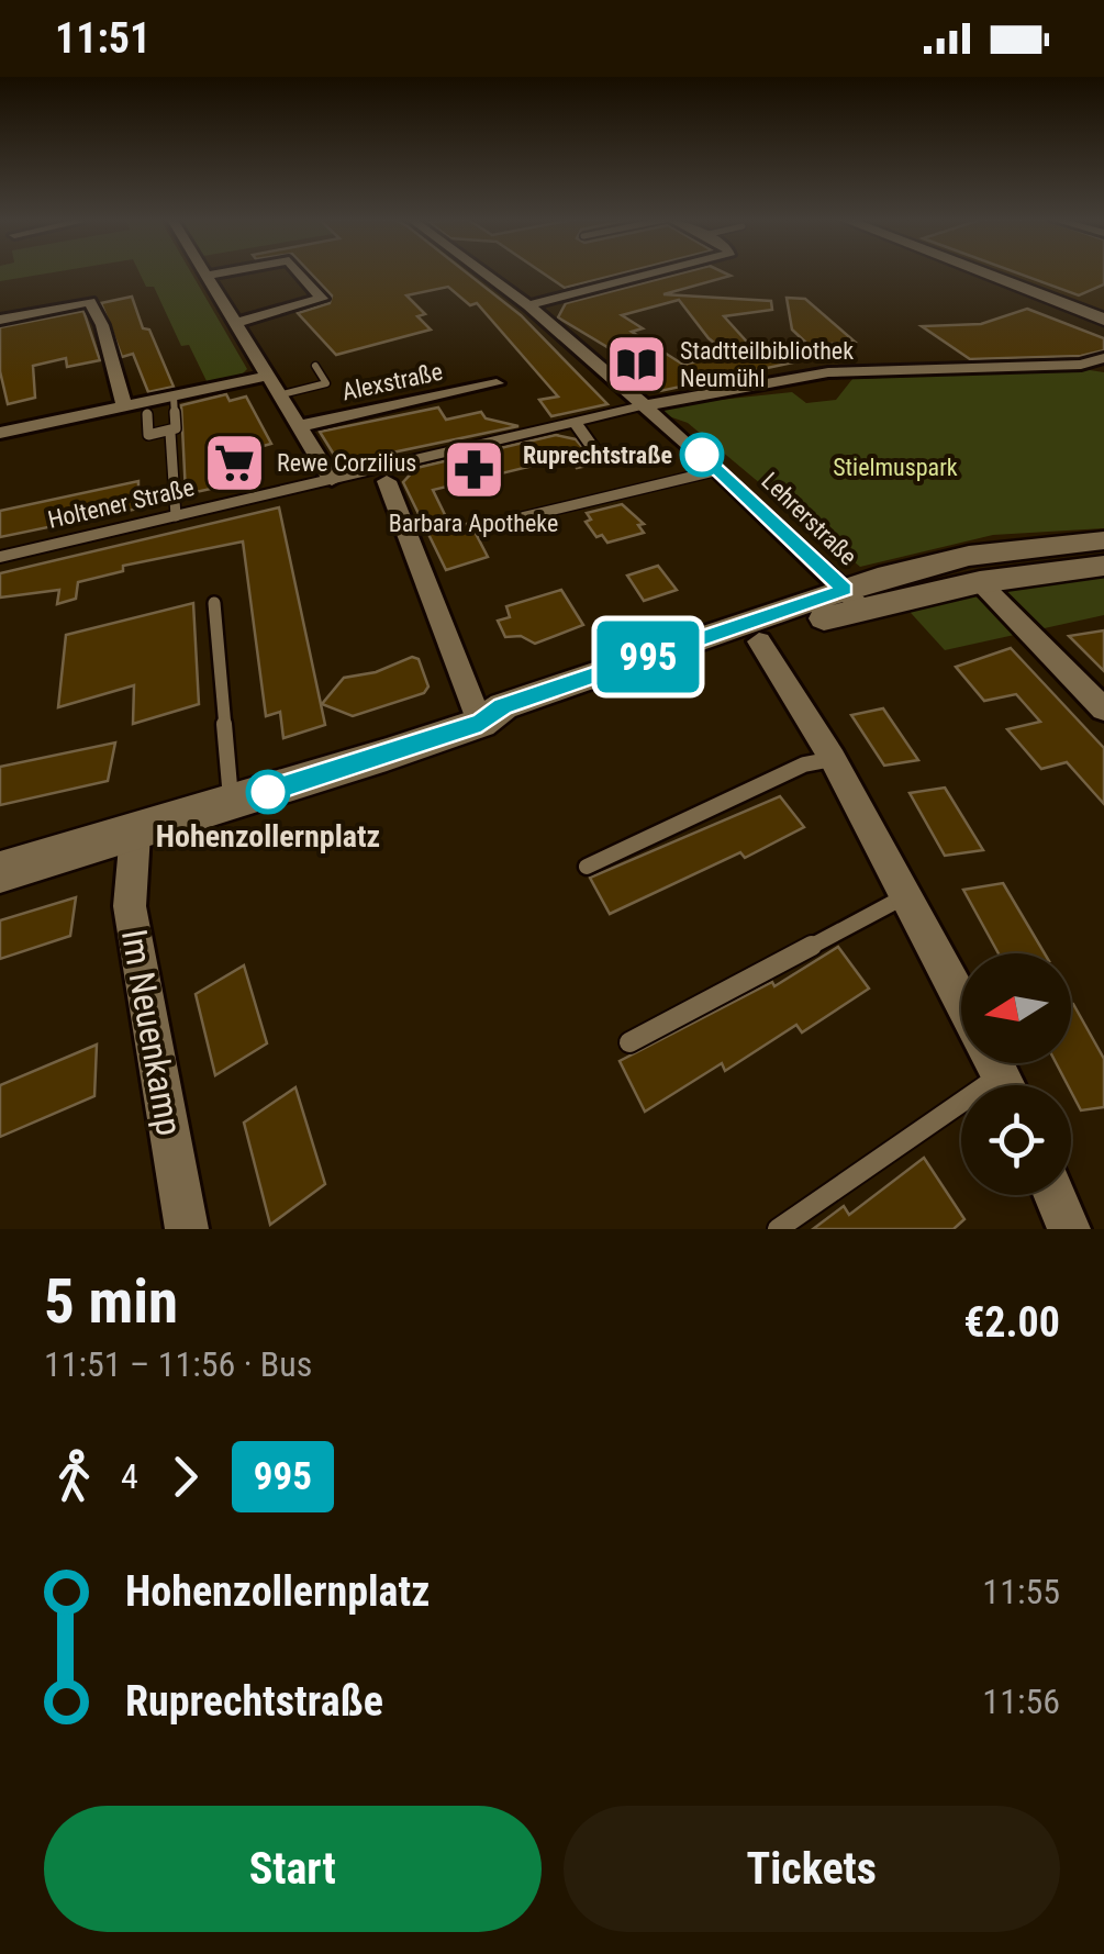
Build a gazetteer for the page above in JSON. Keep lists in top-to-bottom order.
{
  "streets": {
    "street": [
      "Alexstraße",
      "Holtener Straße",
      "Lehrerstraße",
      "Im Neuenkamp"
    ]
  },
  "crossings": [
    ["Holtener Straße", "Lehrerstraße"]
  ],
  "parks": ["Stielmuspark"],
  "places": {
    "library": ["Stadtteilbibliothek Neumühl"],
    "other": ["Ruprechtstraße", "Hohenzollernplatz"],
    "supermarket": ["Rewe Corzilius"],
    "pharmacy": ["Barbara Apotheke"]
  },
  "lines": ["bus line 995"],
  "north": "left",
  "page": {
    "status": "11:51",
    "on_map": "995",
    "heading": ["5 min", "11:51 – 11:56 · Bus", "€2.00"],
    "legs": ["4", "995"],
    "list": [
      {
        "name": "Hohenzollernplatz",
        "value": "11:55"
      },
      {
        "name": "Ruprechtstraße",
        "value": "11:56"
      }
    ],
    "buttons": ["Start", "Tickets"]
  }
}
